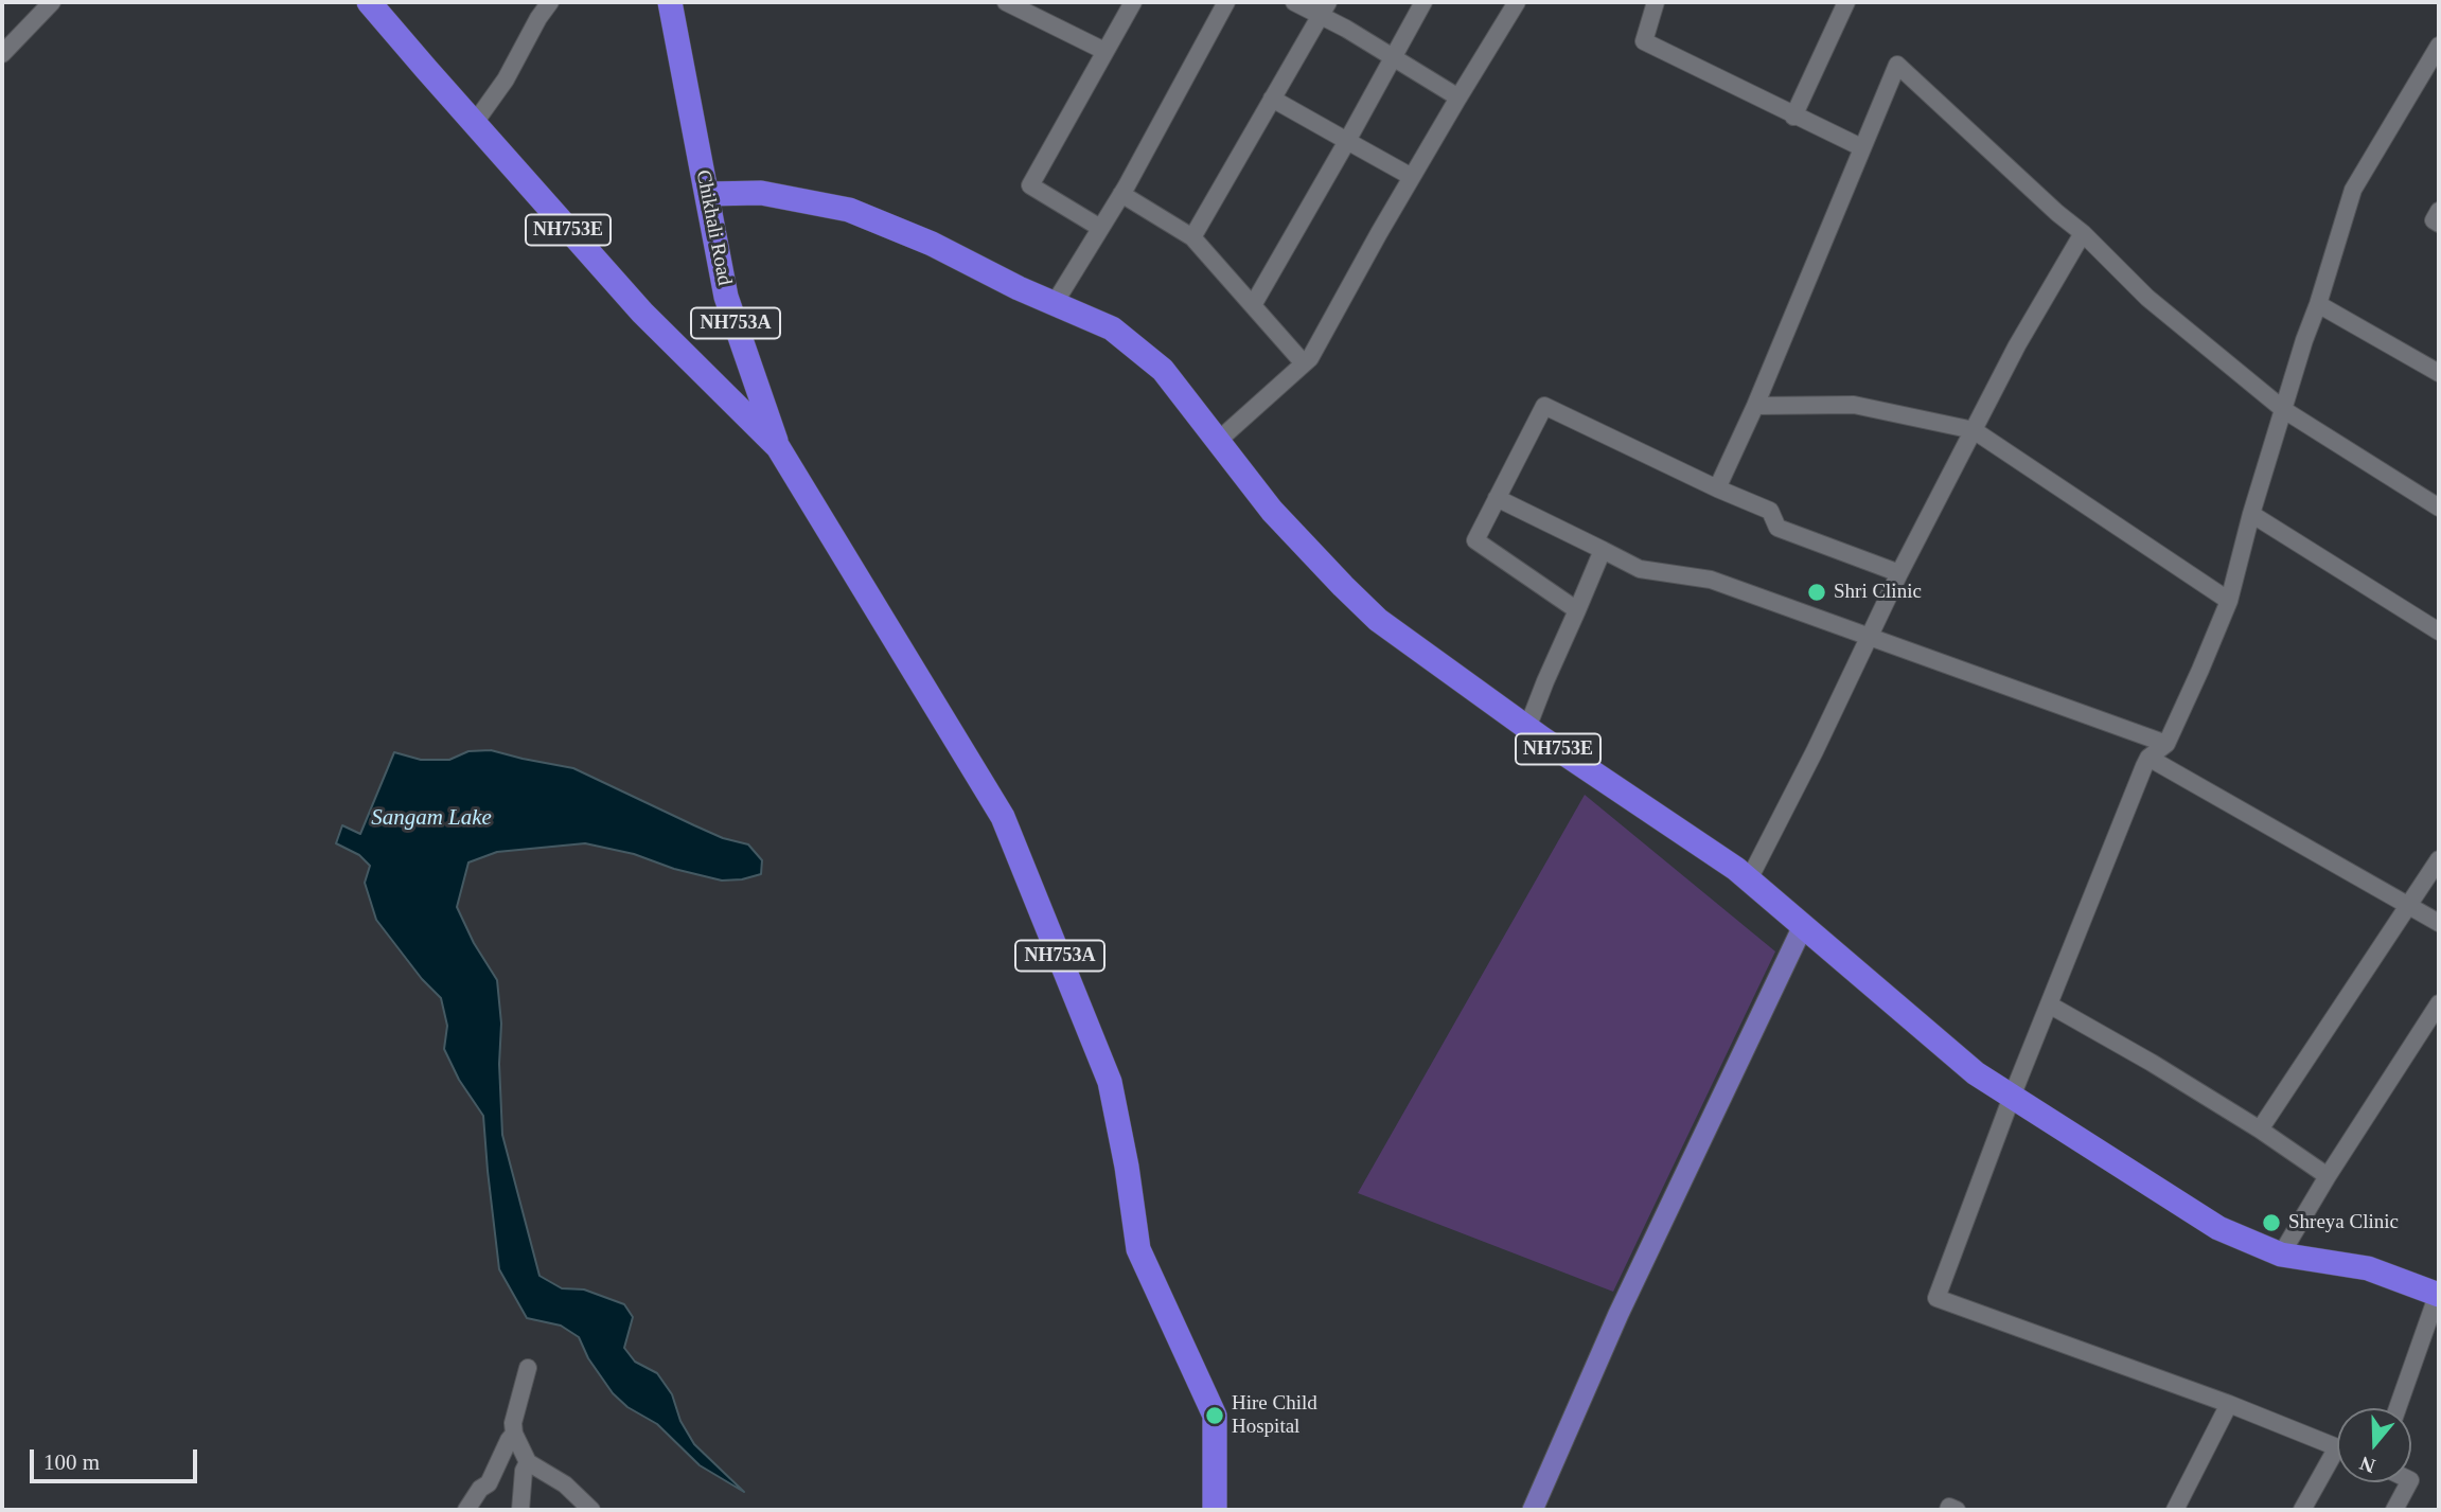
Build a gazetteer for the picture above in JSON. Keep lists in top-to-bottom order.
{
  "streets": {
    "highway": ["Chikhali Road", "NH753E", "NH753A"]
  },
  "crossings": [
    ["Chikhali Road", "NH753E"],
    ["Chikhali Road", "NH753A"],
    ["NH753E", "NH753A"]
  ],
  "water": ["Sangam Lake"],
  "places": ["Shri Clinic", "Shreya Clinic", "Hire Child Hospital"],
  "scale_bar": "100 m",
  "north": "bottom"
}
